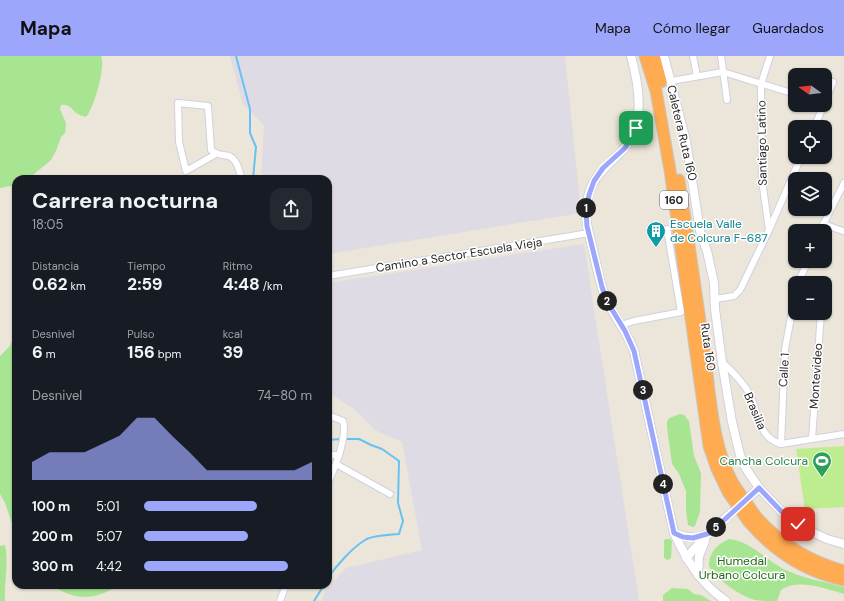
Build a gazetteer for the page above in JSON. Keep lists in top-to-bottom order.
{
  "streets": {
    "highway": ["160", "Ruta 160"],
    "street": [
      "Caletera Ruta 160",
      "Santiago Latino",
      "Camino a Sector Escuela Vieja",
      "Calle 1",
      "Montevideo",
      "Brasilia"
    ]
  },
  "crossings": [
    ["Caletera Ruta 160", "Brasilia"],
    ["Calle 1", "Brasilia"]
  ],
  "parks": ["Humedal Urbano Colcura"],
  "places": {
    "building": ["Escuela Valle de Colcura F-687"],
    "sports": ["Cancha Colcura"]
  },
  "north": "left",
  "page": {
    "header": "Mapa",
    "nav": ["Mapa", "Cómo llegar", "Guardados"],
    "map_buttons": ["+", "−"],
    "heading": ["Carrera nocturna", "18:05"],
    "pins": [
      "1",
      "2",
      "3",
      "4",
      "5"
    ],
    "stats": [
      ["Distancia", "0.62 km"],
      ["Tiempo", "2:59"],
      ["Ritmo", "4:48 /km"],
      ["Desnivel", "6 m"],
      ["Pulso", "156 bpm"],
      ["kcal", "39"]
    ],
    "chart": ["Desnivel", "74–80 m"],
    "list": [
      {
        "name": "100 m",
        "note": "5:01"
      },
      {
        "name": "200 m",
        "note": "5:07"
      },
      {
        "name": "300 m",
        "note": "4:42"
      }
    ]
  }
}
